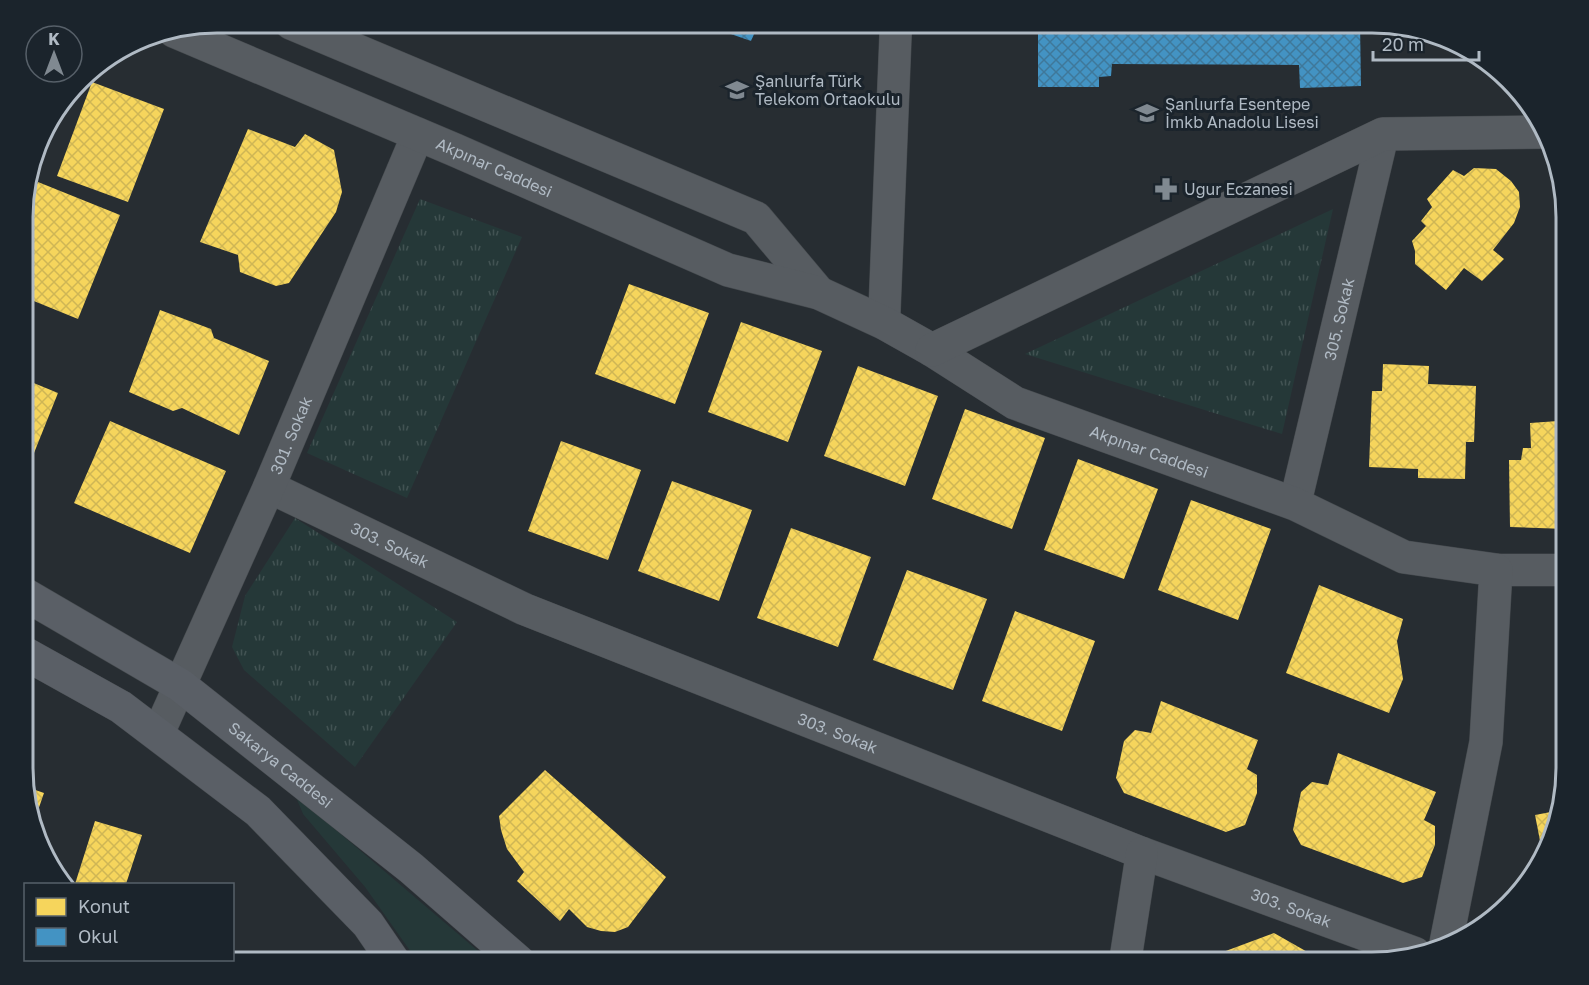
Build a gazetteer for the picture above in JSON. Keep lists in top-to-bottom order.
{
  "streets": {
    "main road": ["Sakarya Caddesi"],
    "street": [
      "Akpınar Caddesi",
      "305. Sokak",
      "301. Sokak",
      "303. Sokak"
    ]
  },
  "crossings": [
    ["Akpınar Caddesi", "305. Sokak"],
    ["Akpınar Caddesi", "301. Sokak"],
    ["301. Sokak", "303. Sokak"],
    ["301. Sokak", "Sakarya Caddesi"]
  ],
  "places": {
    "school or university": ["Şanlıurfa Türk Telekom Ortaokulu", "Şanlıurfa Esentepe İmkb Anadolu Lisesi"],
    "pharmacy": ["Ugur Eczanesi"]
  },
  "legend": ["Konut", "Okul"],
  "scale_bar": "20 m",
  "north": "top"
}
